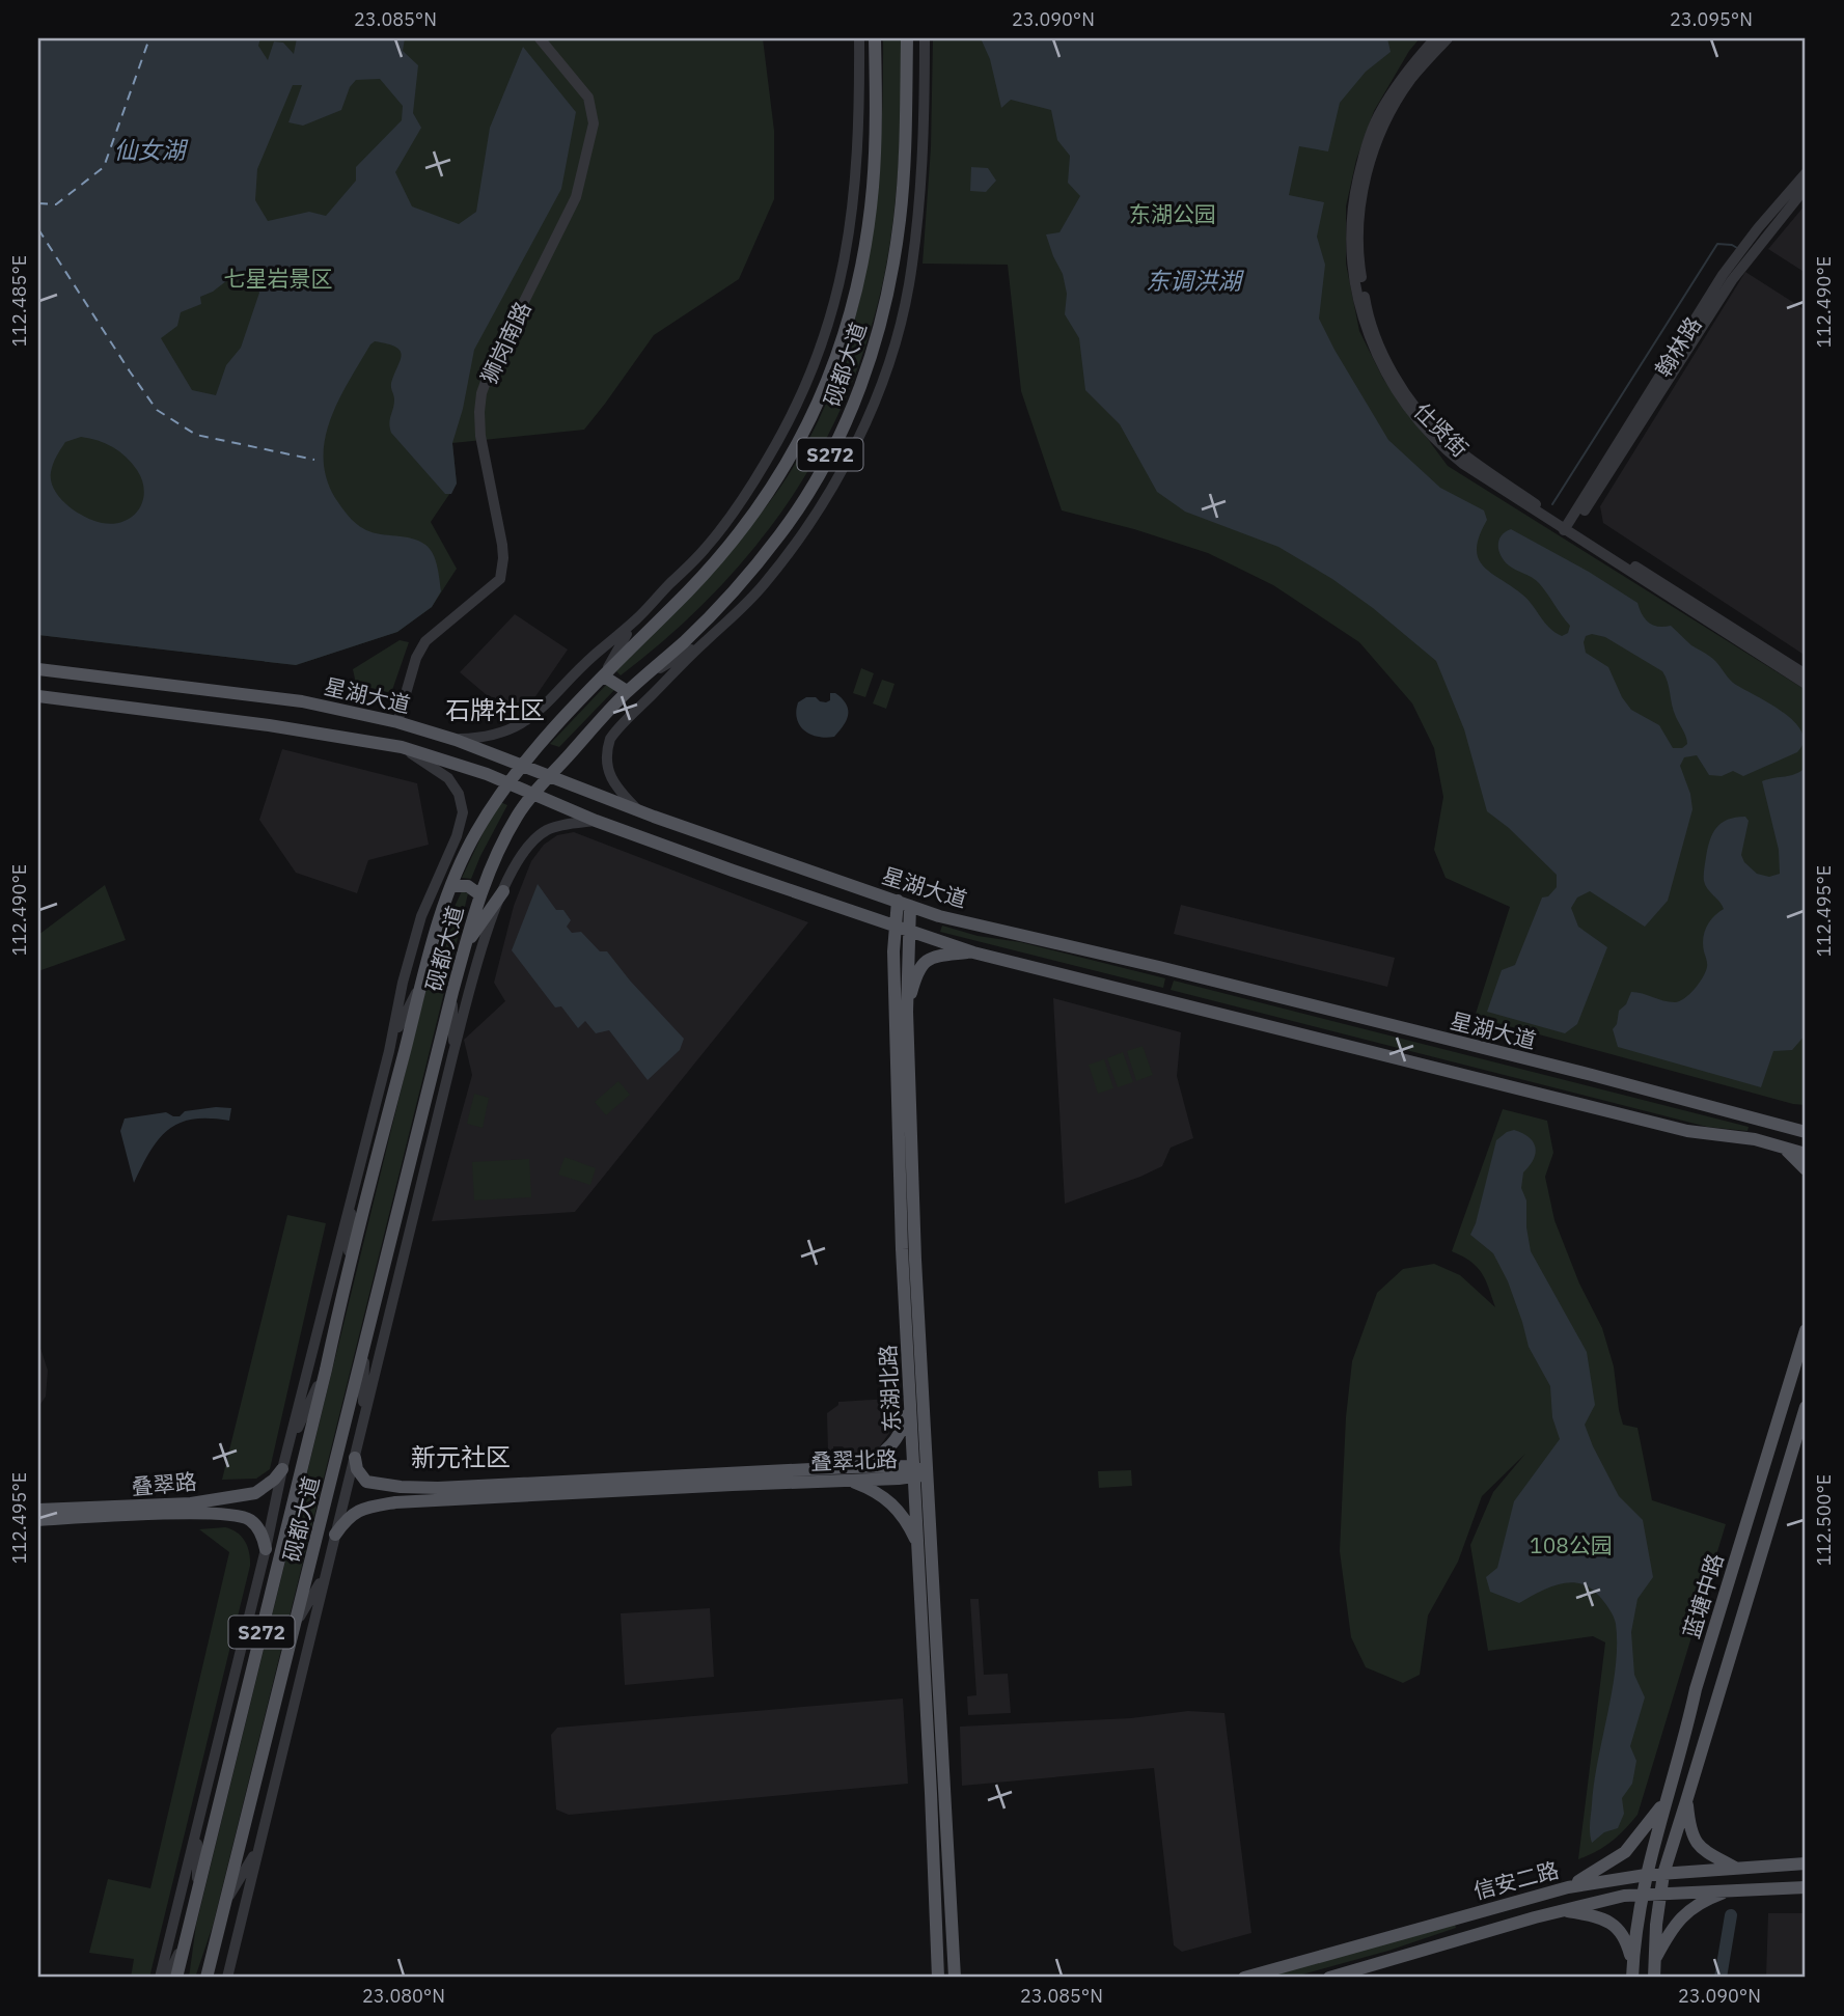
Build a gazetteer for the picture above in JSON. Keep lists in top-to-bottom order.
{
  "streets": {
    "main road": [
      "砚都大道",
      "S272",
      "星湖大道",
      "东湖北路",
      "叠翠北路",
      "叠翠路",
      "蓝塘中路",
      "信安二路"
    ],
    "street": ["狮岗南路", "翰林路", "仕贤街"]
  },
  "crossings": [
    ["狮岗南路", "星湖大道"],
    ["翰林路", "仕贤街"],
    ["砚都大道", "星湖大道"],
    ["砚都大道", "叠翠北路"],
    ["砚都大道", "叠翠路"],
    ["星湖大道", "东湖北路"],
    ["东湖北路", "叠翠北路"],
    ["蓝塘中路", "信安二路"]
  ],
  "districts": ["石牌社区", "新元社区"],
  "water": ["仙女湖", "东调洪湖"],
  "parks": ["东湖公园", "七星岩景区", "108公园"],
  "coordinates": [
    "23.085°N",
    "23.090°N",
    "23.095°N",
    "112.485°E",
    "112.490°E",
    "112.495°E",
    "112.500°E",
    "23.080°N"
  ]
}
